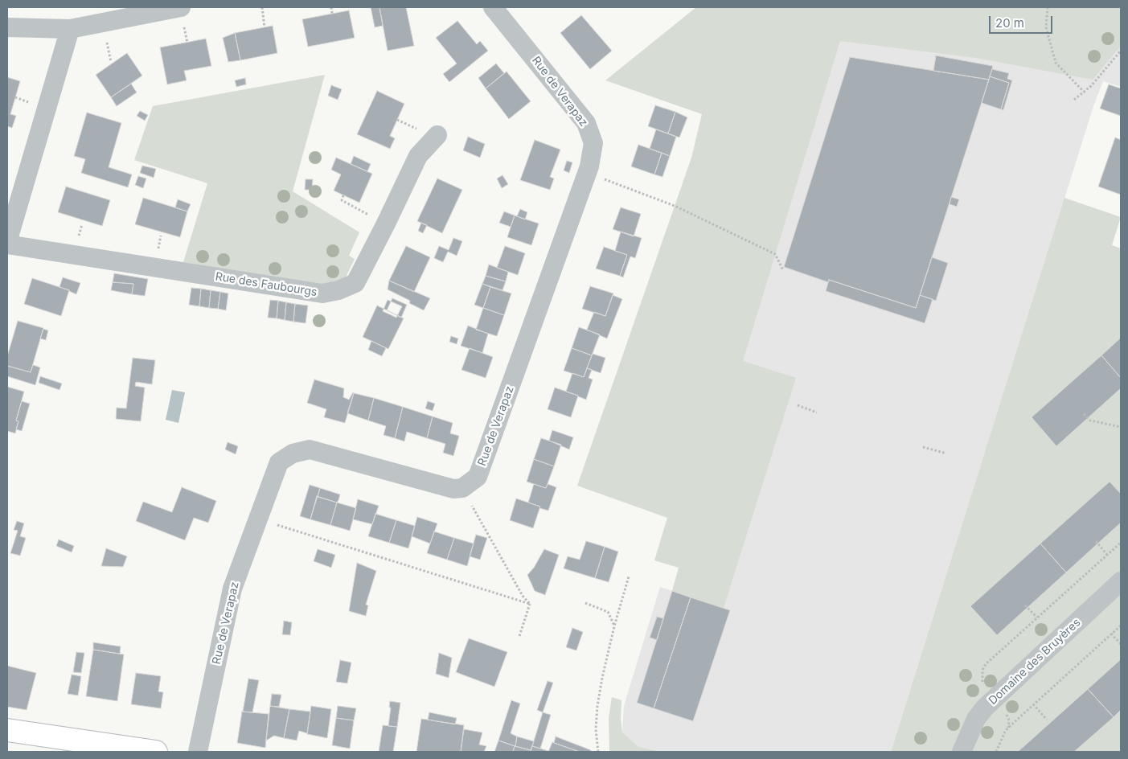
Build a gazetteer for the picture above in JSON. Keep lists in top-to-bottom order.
{
  "streets": {
    "street": ["Rue de Verapaz", "Rue des Faubourgs", "Domaine des Bruyères"]
  },
  "scale_bar": "20 m"
}
